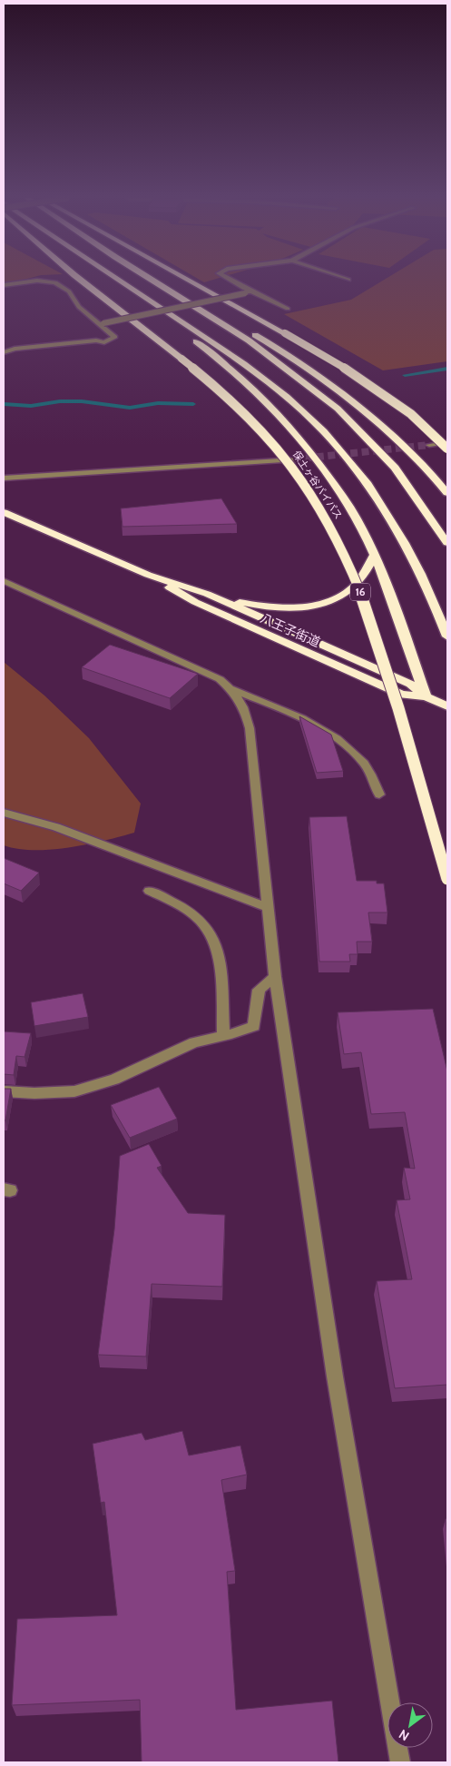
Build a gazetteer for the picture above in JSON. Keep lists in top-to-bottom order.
{
  "streets": {
    "highway": ["保土ヶ谷バイパス", "16", "八王子街道"]
  },
  "crossings": [
    ["16", "八王子街道"]
  ],
  "north": "bottom left"
}
